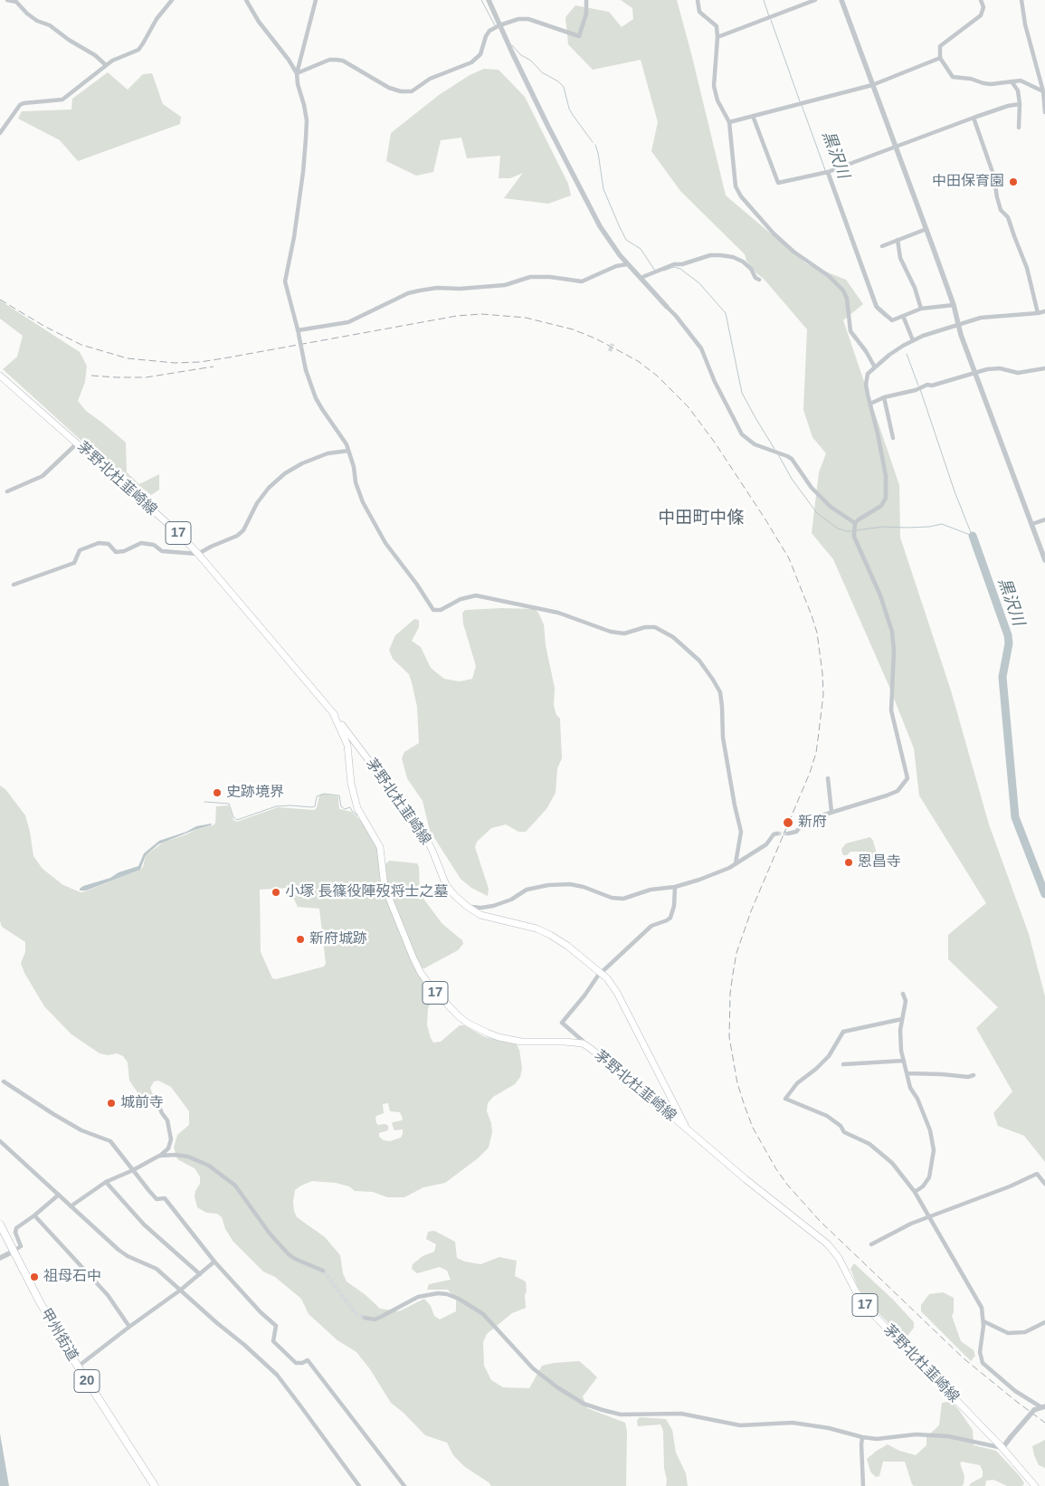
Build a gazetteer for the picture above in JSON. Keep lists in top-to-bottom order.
{
  "streets": {
    "highway": ["甲州街道", "20"],
    "main road": ["茅野北杜韮崎線", "17"]
  },
  "districts": ["中田町中條"],
  "water": ["黒沢川"],
  "places": [
    "中田保育園",
    "史跡境界",
    "新府",
    "恩昌寺",
    "小塚 長篠役陣歿将士之墓",
    "新府城跡",
    "城前寺",
    "祖母石中"
  ]
}
